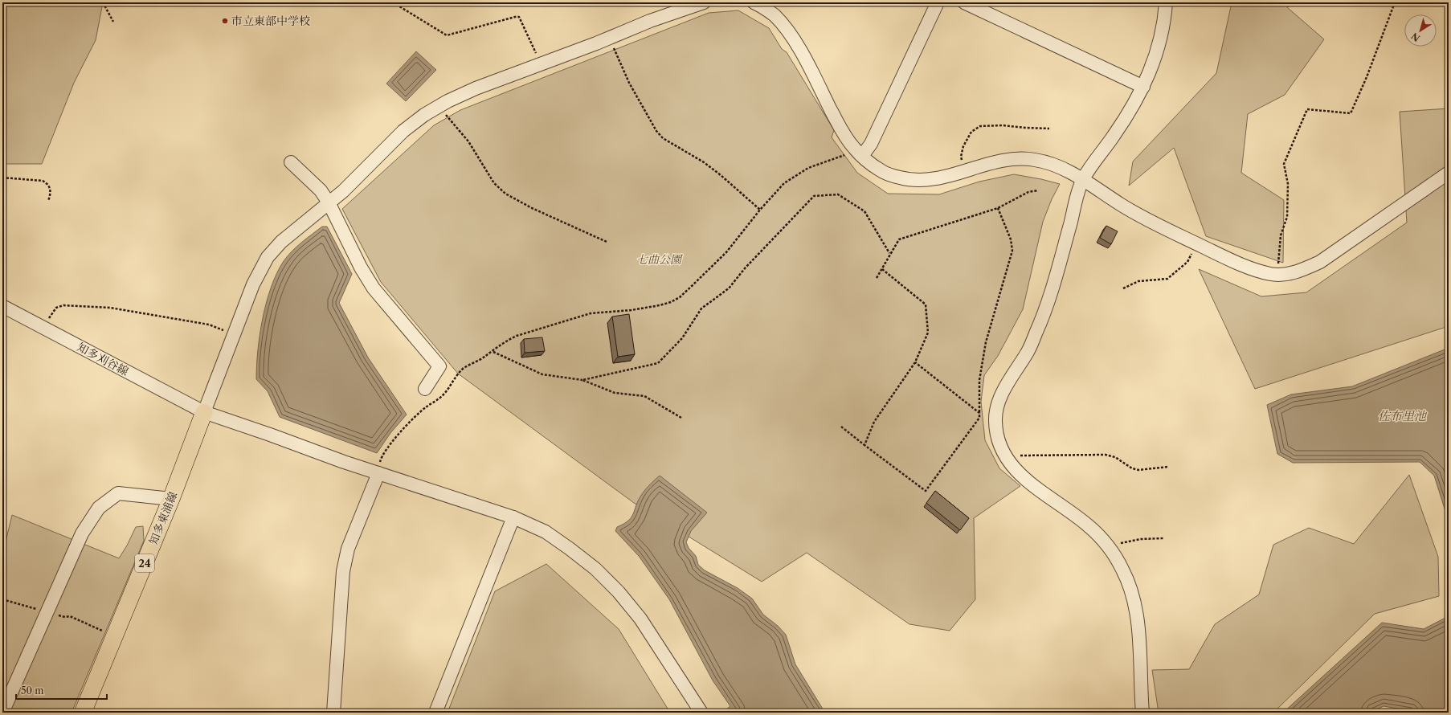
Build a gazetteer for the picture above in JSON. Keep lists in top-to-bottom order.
{
  "streets": {
    "main road": ["知多東浦線", "24"],
    "street": ["知多刈谷線"]
  },
  "crossings": [
    ["知多刈谷線", "知多東浦線"]
  ],
  "water": ["佐布里池"],
  "parks": ["七曲公園"],
  "places": ["市立東部中学校"],
  "scale_bar": "50 m",
  "north": "bottom left"
}
